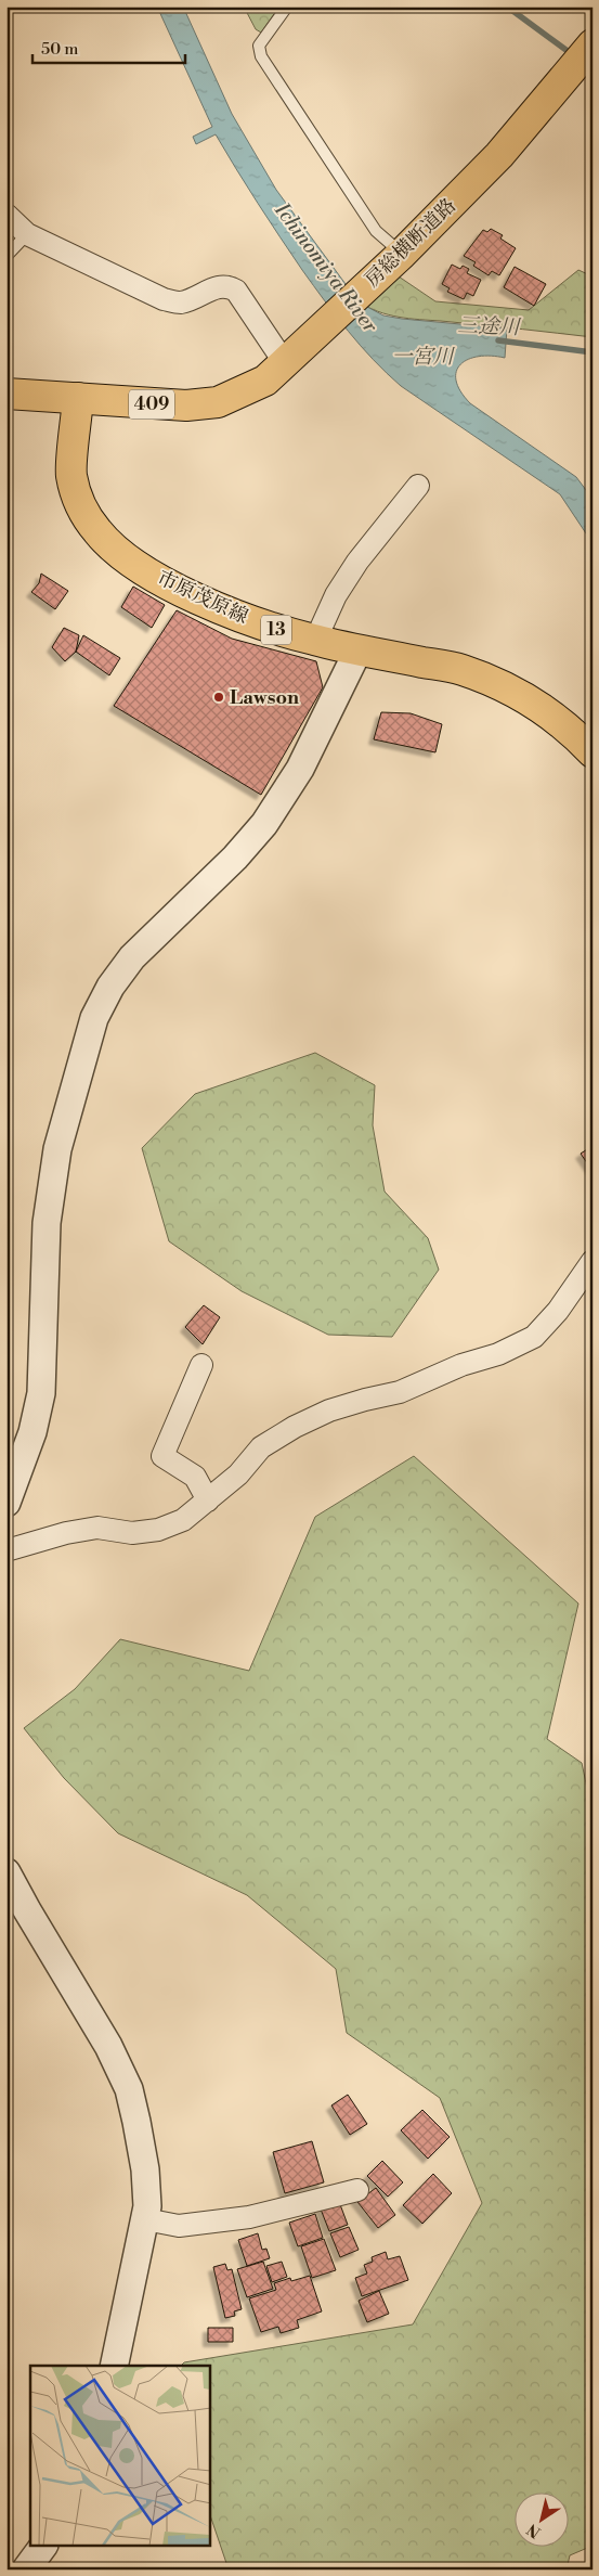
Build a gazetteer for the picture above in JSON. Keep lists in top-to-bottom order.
{
  "streets": {
    "main road": [
      "房総横断道路",
      "409",
      "市原茂原線",
      "13"
    ]
  },
  "crossings": [
    ["房総横断道路", "市原茂原線"]
  ],
  "water": ["Ichinomiya River", "三途川", "一宮川"],
  "places": ["Lawson"],
  "scale_bar": "50 m",
  "north": "bottom left"
}
